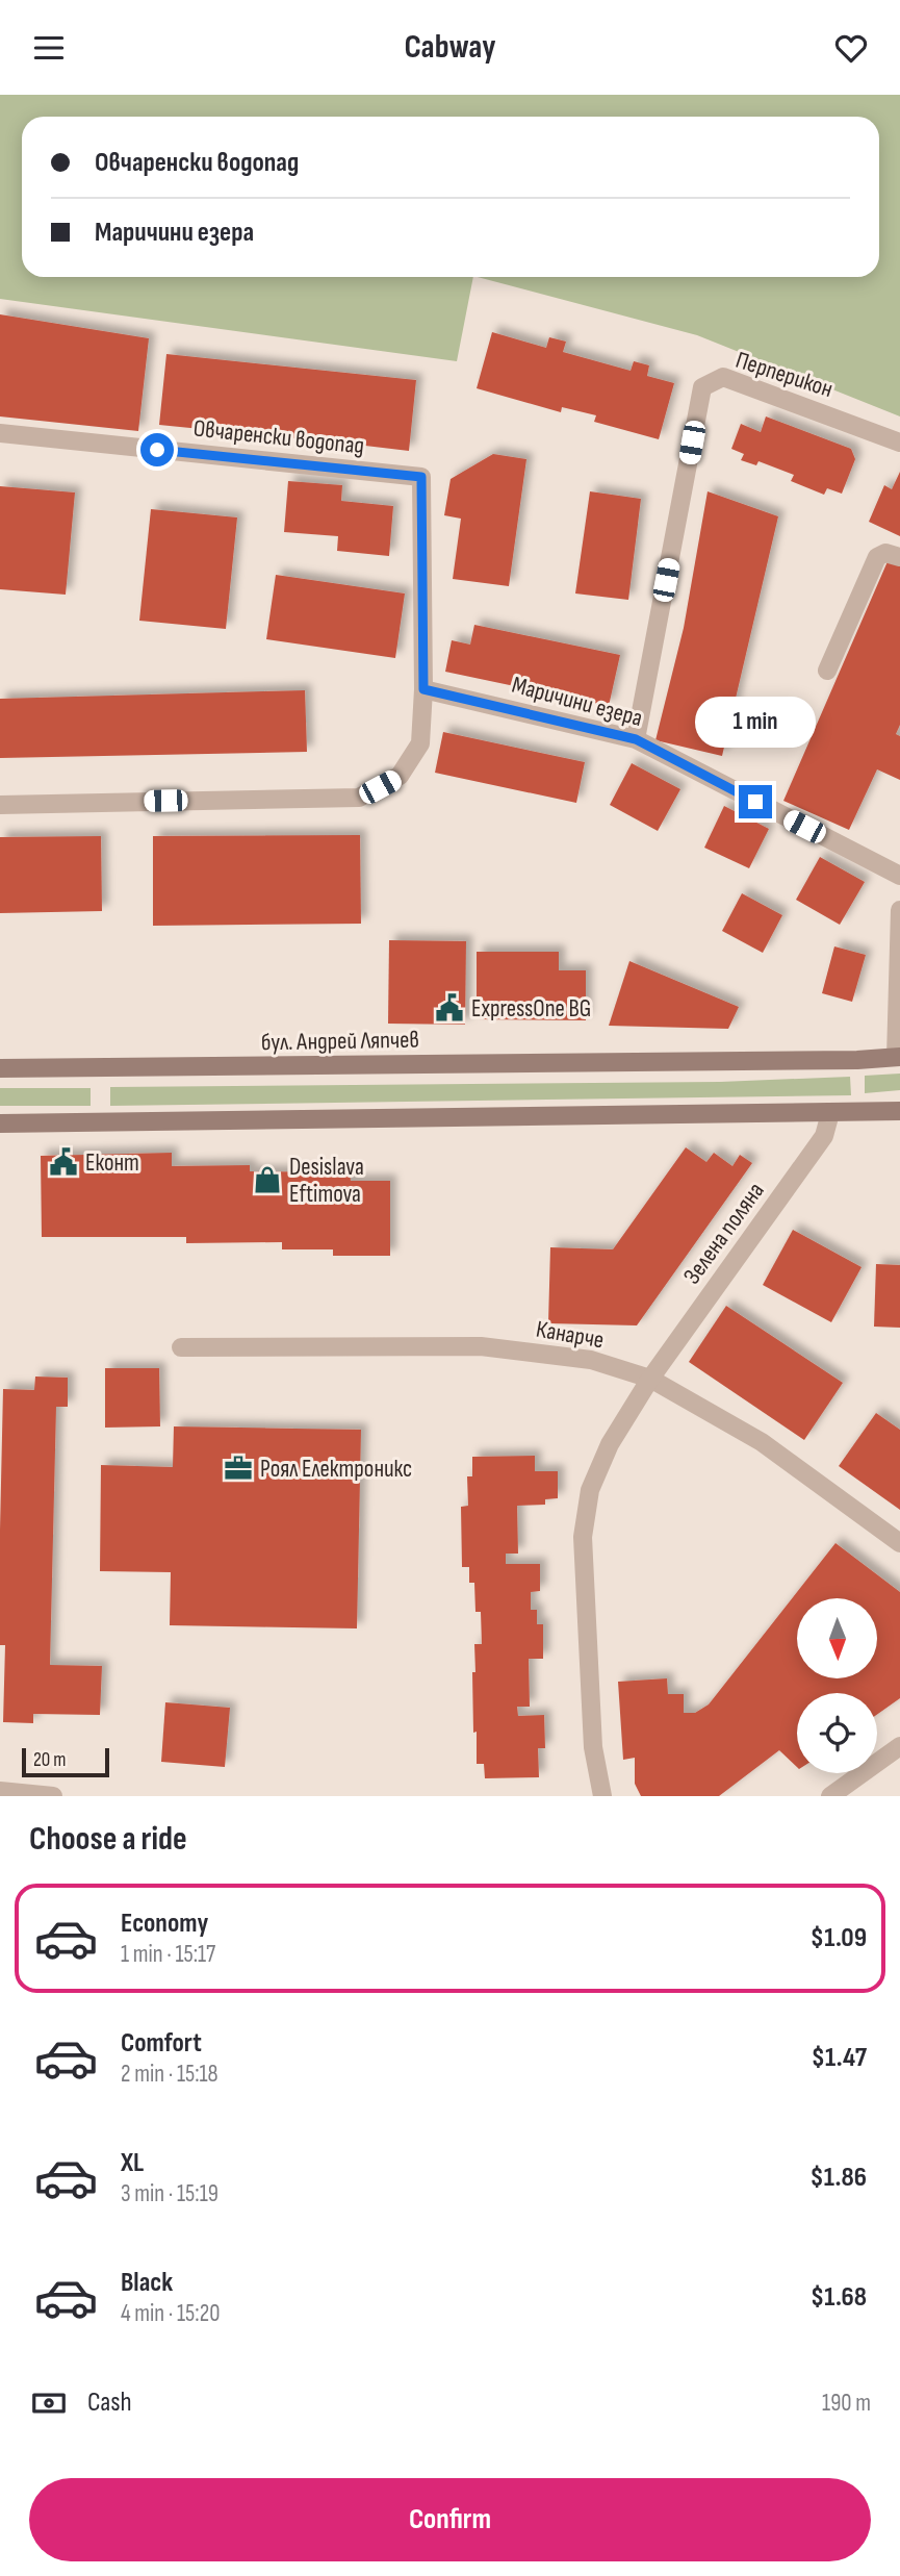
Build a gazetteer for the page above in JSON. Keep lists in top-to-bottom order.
{
  "streets": {
    "main road": ["бул. Андрей Ляпчев"],
    "street": [
      "Перперикон",
      "Овчаренски водопад",
      "Маричини езера",
      "Зелена поляна",
      "Канарче"
    ]
  },
  "crossings": [
    ["Перперикон", "Маричини езера"],
    ["Овчаренски водопад", "Маричини езера"],
    ["Зелена поляна", "Канарче"]
  ],
  "places": {
    "public building": ["ExpressOne BG", "Еконт"],
    "shop": ["Desislava Eftimova"],
    "office": ["Роял Електроникс"]
  },
  "scale_bar": "20 m",
  "north": "bottom",
  "page": {
    "header": "Cabway",
    "banner": ["Овчаренски водопад", "Маричини езера"],
    "bubble": "1 min",
    "scale": "20 m",
    "heading": "Choose a ride",
    "list": [
      {
        "name": "Economy",
        "note": "1 min · 15:17",
        "value": "$1.09"
      },
      {
        "name": "Comfort",
        "note": "2 min · 15:18",
        "value": "$1.47"
      },
      {
        "name": "XL",
        "note": "3 min · 15:19",
        "value": "$1.86"
      },
      {
        "name": "Black",
        "note": "4 min · 15:20",
        "value": "$1.68"
      }
    ],
    "pay": ["Cash", "190 m"],
    "buttons": "Confirm"
  }
}
